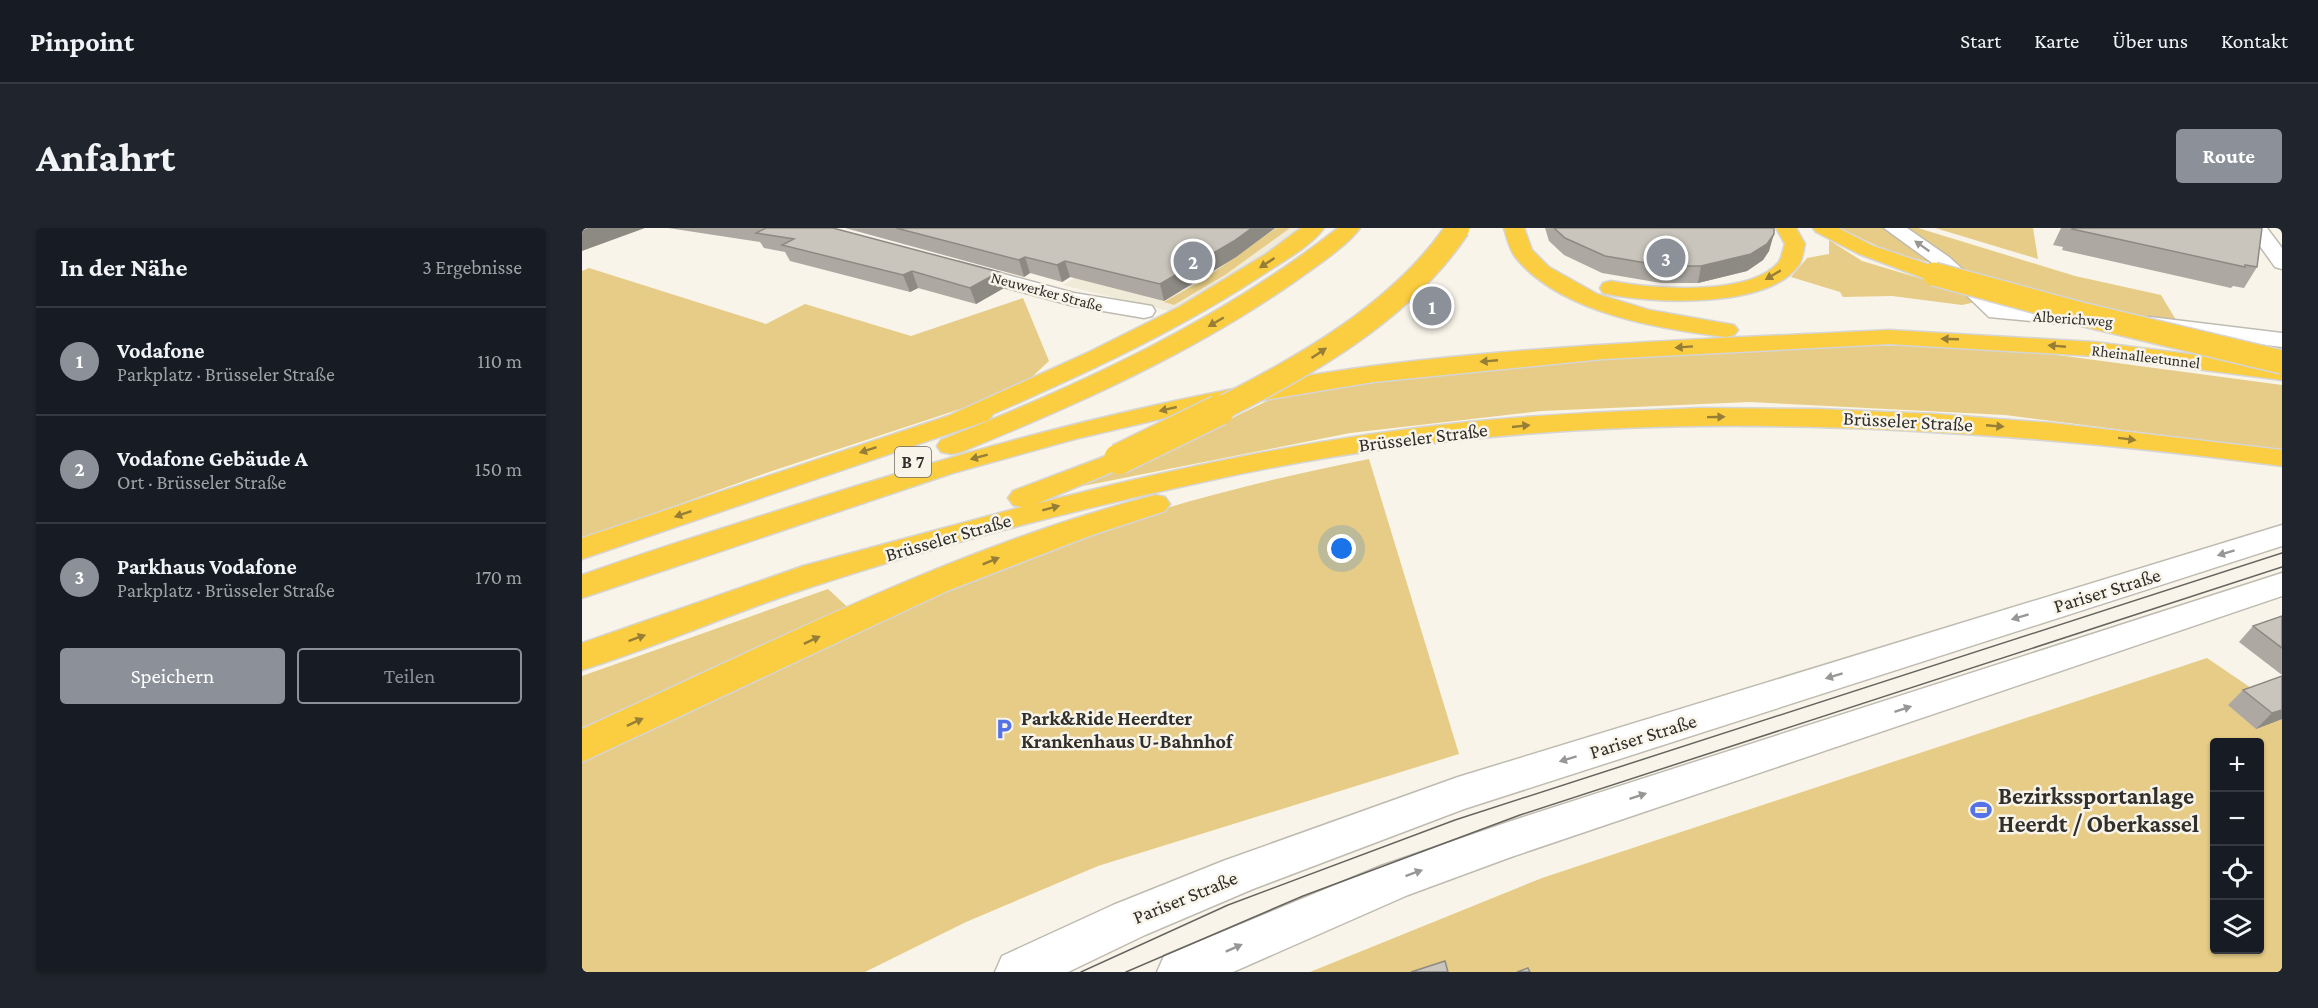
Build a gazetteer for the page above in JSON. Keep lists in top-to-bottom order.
{
  "streets": {
    "highway": ["Rheinalleetunnel", "Brüsseler Straße", "B 7"],
    "main road": ["Neuwerker Straße", "Alberichweg", "Pariser Straße"]
  },
  "one_way": ["Alberichweg"],
  "places": {
    "parking": ["Park&Ride Heerdter Krankenhaus U-Bahnhof"],
    "sports": ["Bezirkssportanlage Heerdt / Oberkassel"]
  },
  "page": {
    "header": "Pinpoint",
    "nav": [
      "Start",
      "Karte",
      "Über uns",
      "Kontakt"
    ],
    "buttons": [
      "Route",
      ["Speichern", "Teilen"]
    ],
    "title": "Anfahrt",
    "heading": ["In der Nähe", "3 Ergebnisse"],
    "pins": ["3", "2", "1"],
    "list": [
      {
        "mark": "1",
        "name": "Vodafone",
        "note": "Parkplatz · Brüsseler Straße",
        "value": "110 m"
      },
      {
        "mark": "2",
        "name": "Vodafone Gebäude A",
        "note": "Ort · Brüsseler Straße",
        "value": "150 m"
      },
      {
        "mark": "3",
        "name": "Parkhaus Vodafone",
        "note": "Parkplatz · Brüsseler Straße",
        "value": "170 m"
      }
    ],
    "map_buttons": ["+", "−"]
  }
}
